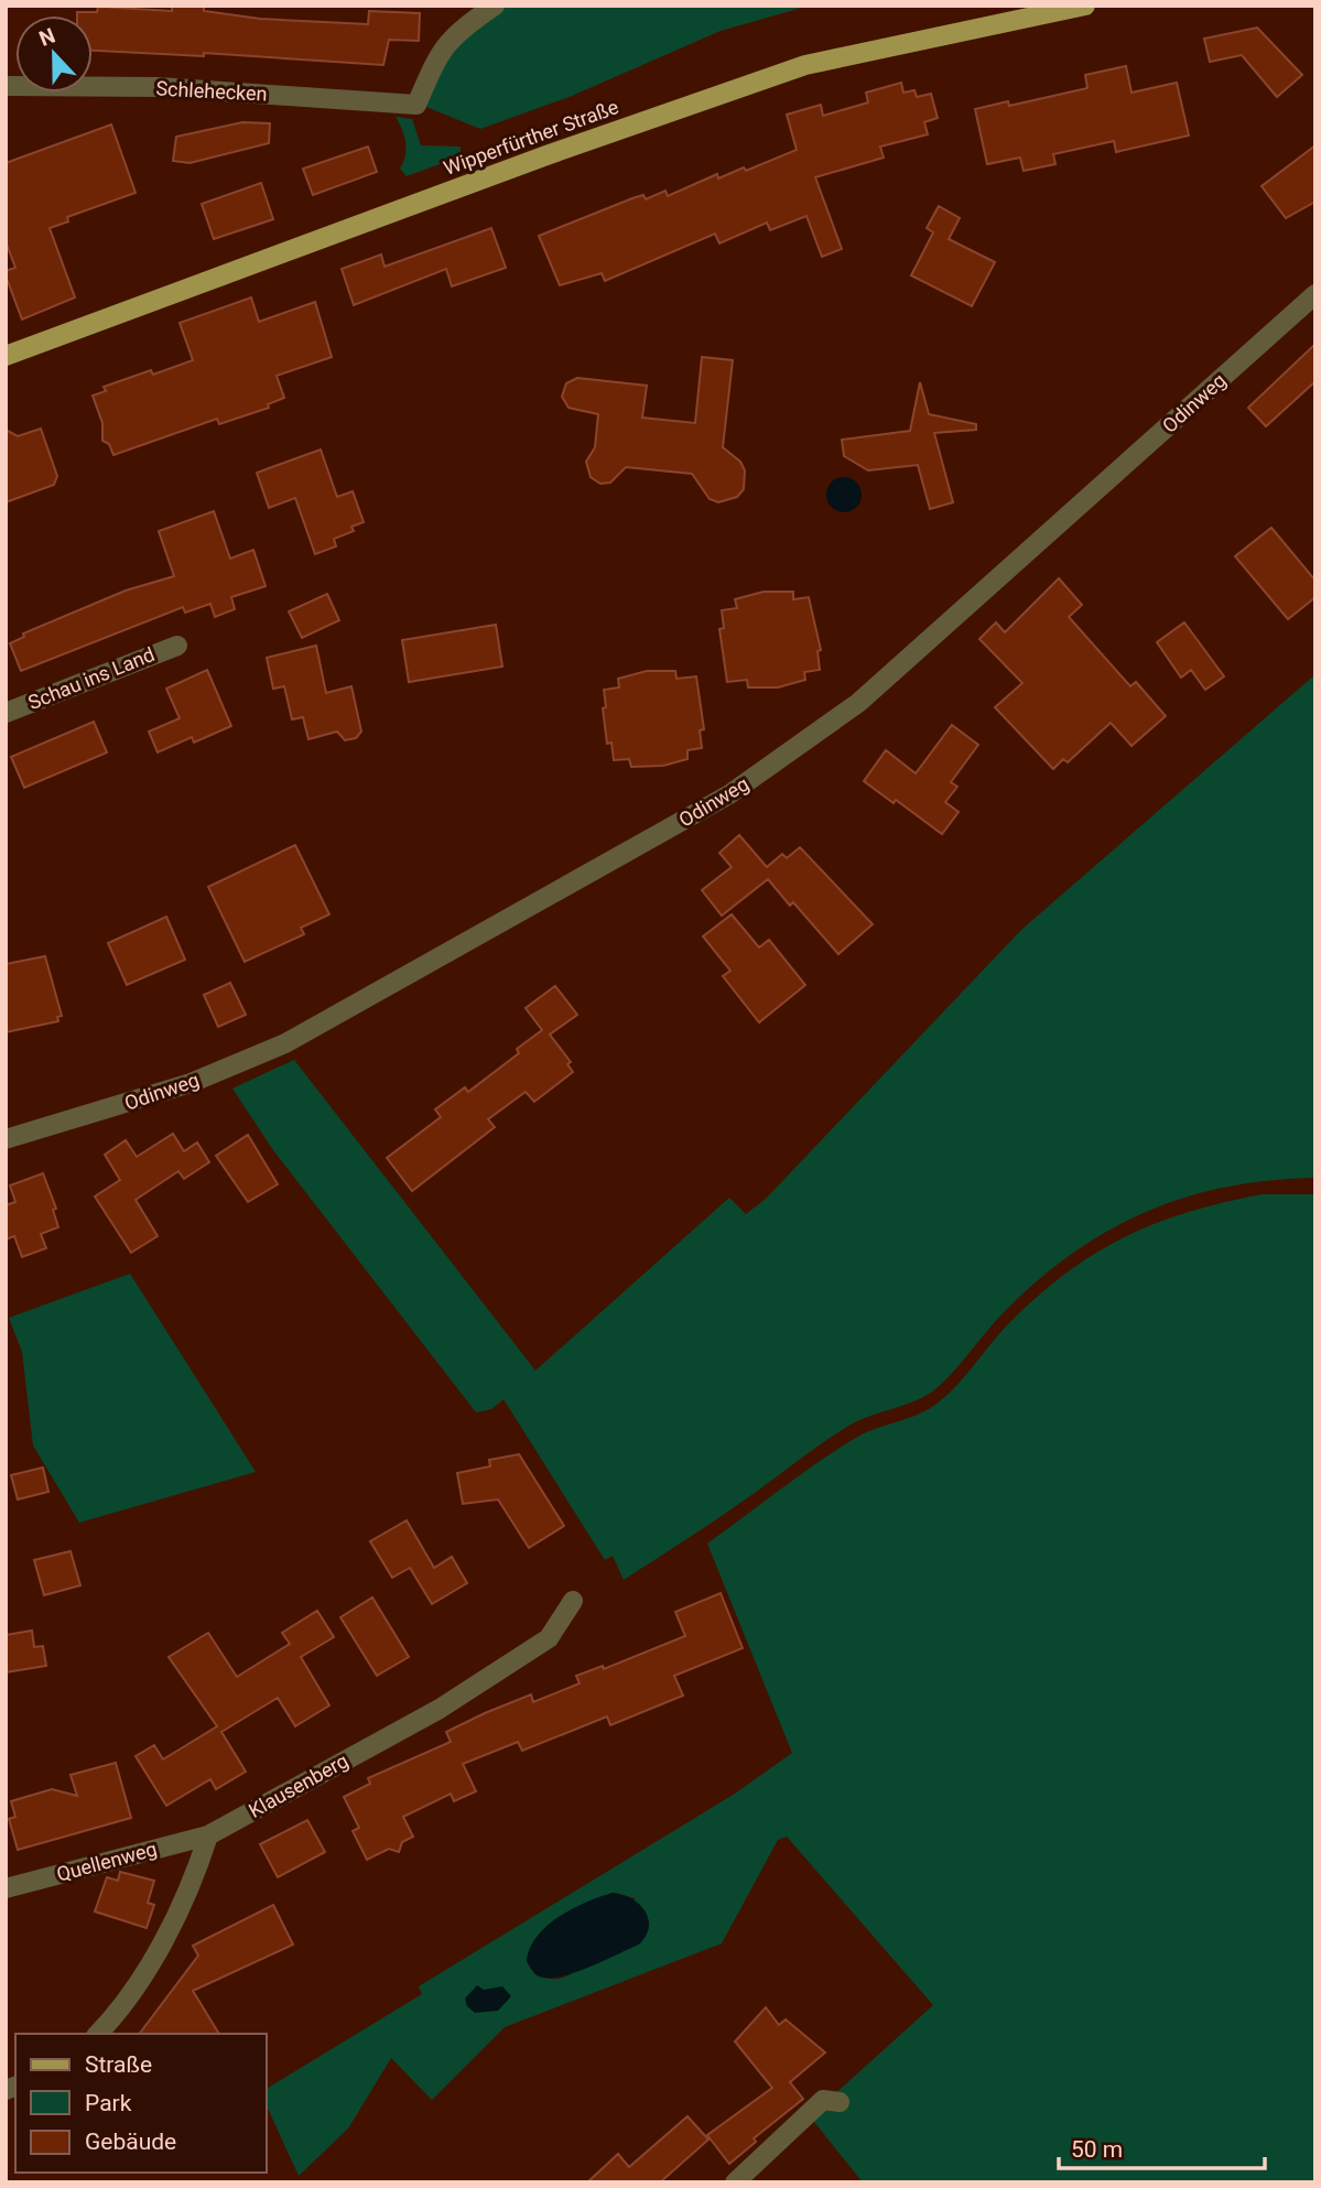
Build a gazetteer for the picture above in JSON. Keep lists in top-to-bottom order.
{
  "streets": {
    "main road": ["Wipperfürther Straße"],
    "street": [
      "Schlehecken",
      "Odinweg",
      "Schau ins Land",
      "Klausenberg",
      "Quellenweg"
    ]
  },
  "crossings": [
    ["Klausenberg", "Quellenweg"]
  ],
  "legend": ["Straße", "Park", "Gebäude"],
  "scale_bar": "50 m",
  "north": "top"
}
